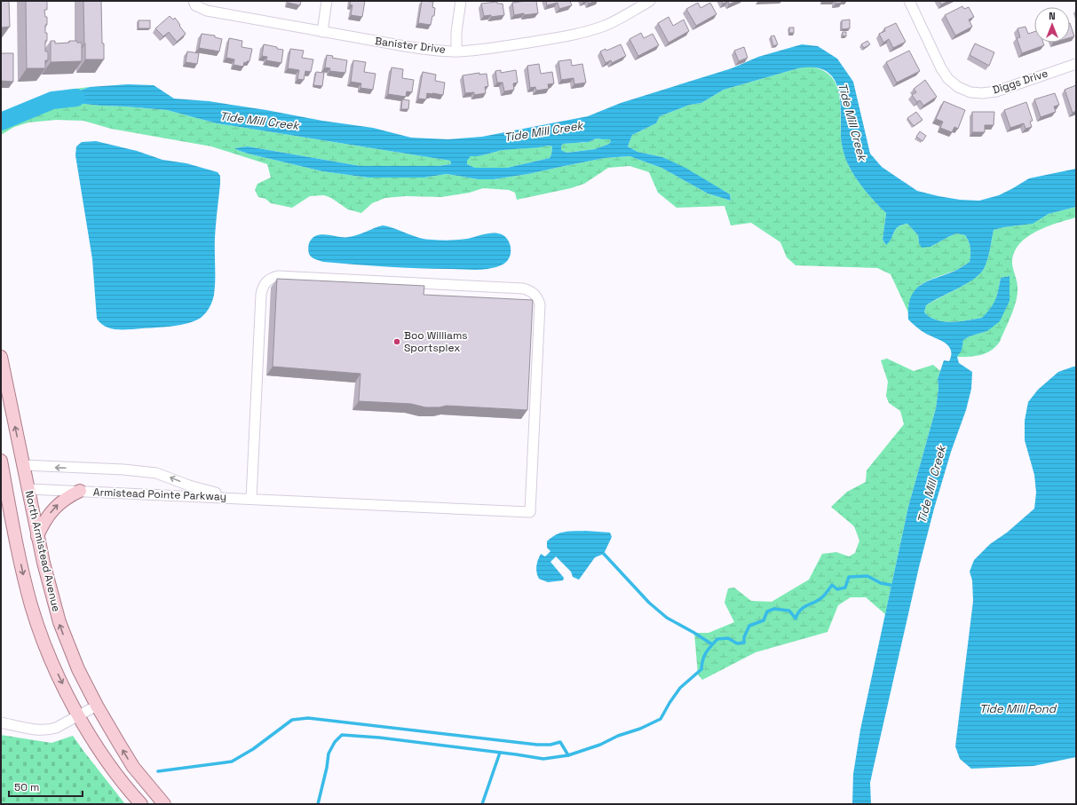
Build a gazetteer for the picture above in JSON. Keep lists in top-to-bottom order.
{
  "streets": {
    "main road": ["North Armistead Avenue"],
    "street": ["Banister Drive", "Diggs Drive", "Armistead Pointe Parkway"]
  },
  "crossings": [
    ["Armistead Pointe Parkway", "North Armistead Avenue"]
  ],
  "water": ["Tide Mill Creek", "Tide Mill Pond"],
  "places": ["Boo Williams Sportsplex"],
  "scale_bar": "50 m",
  "north": "top"
}
